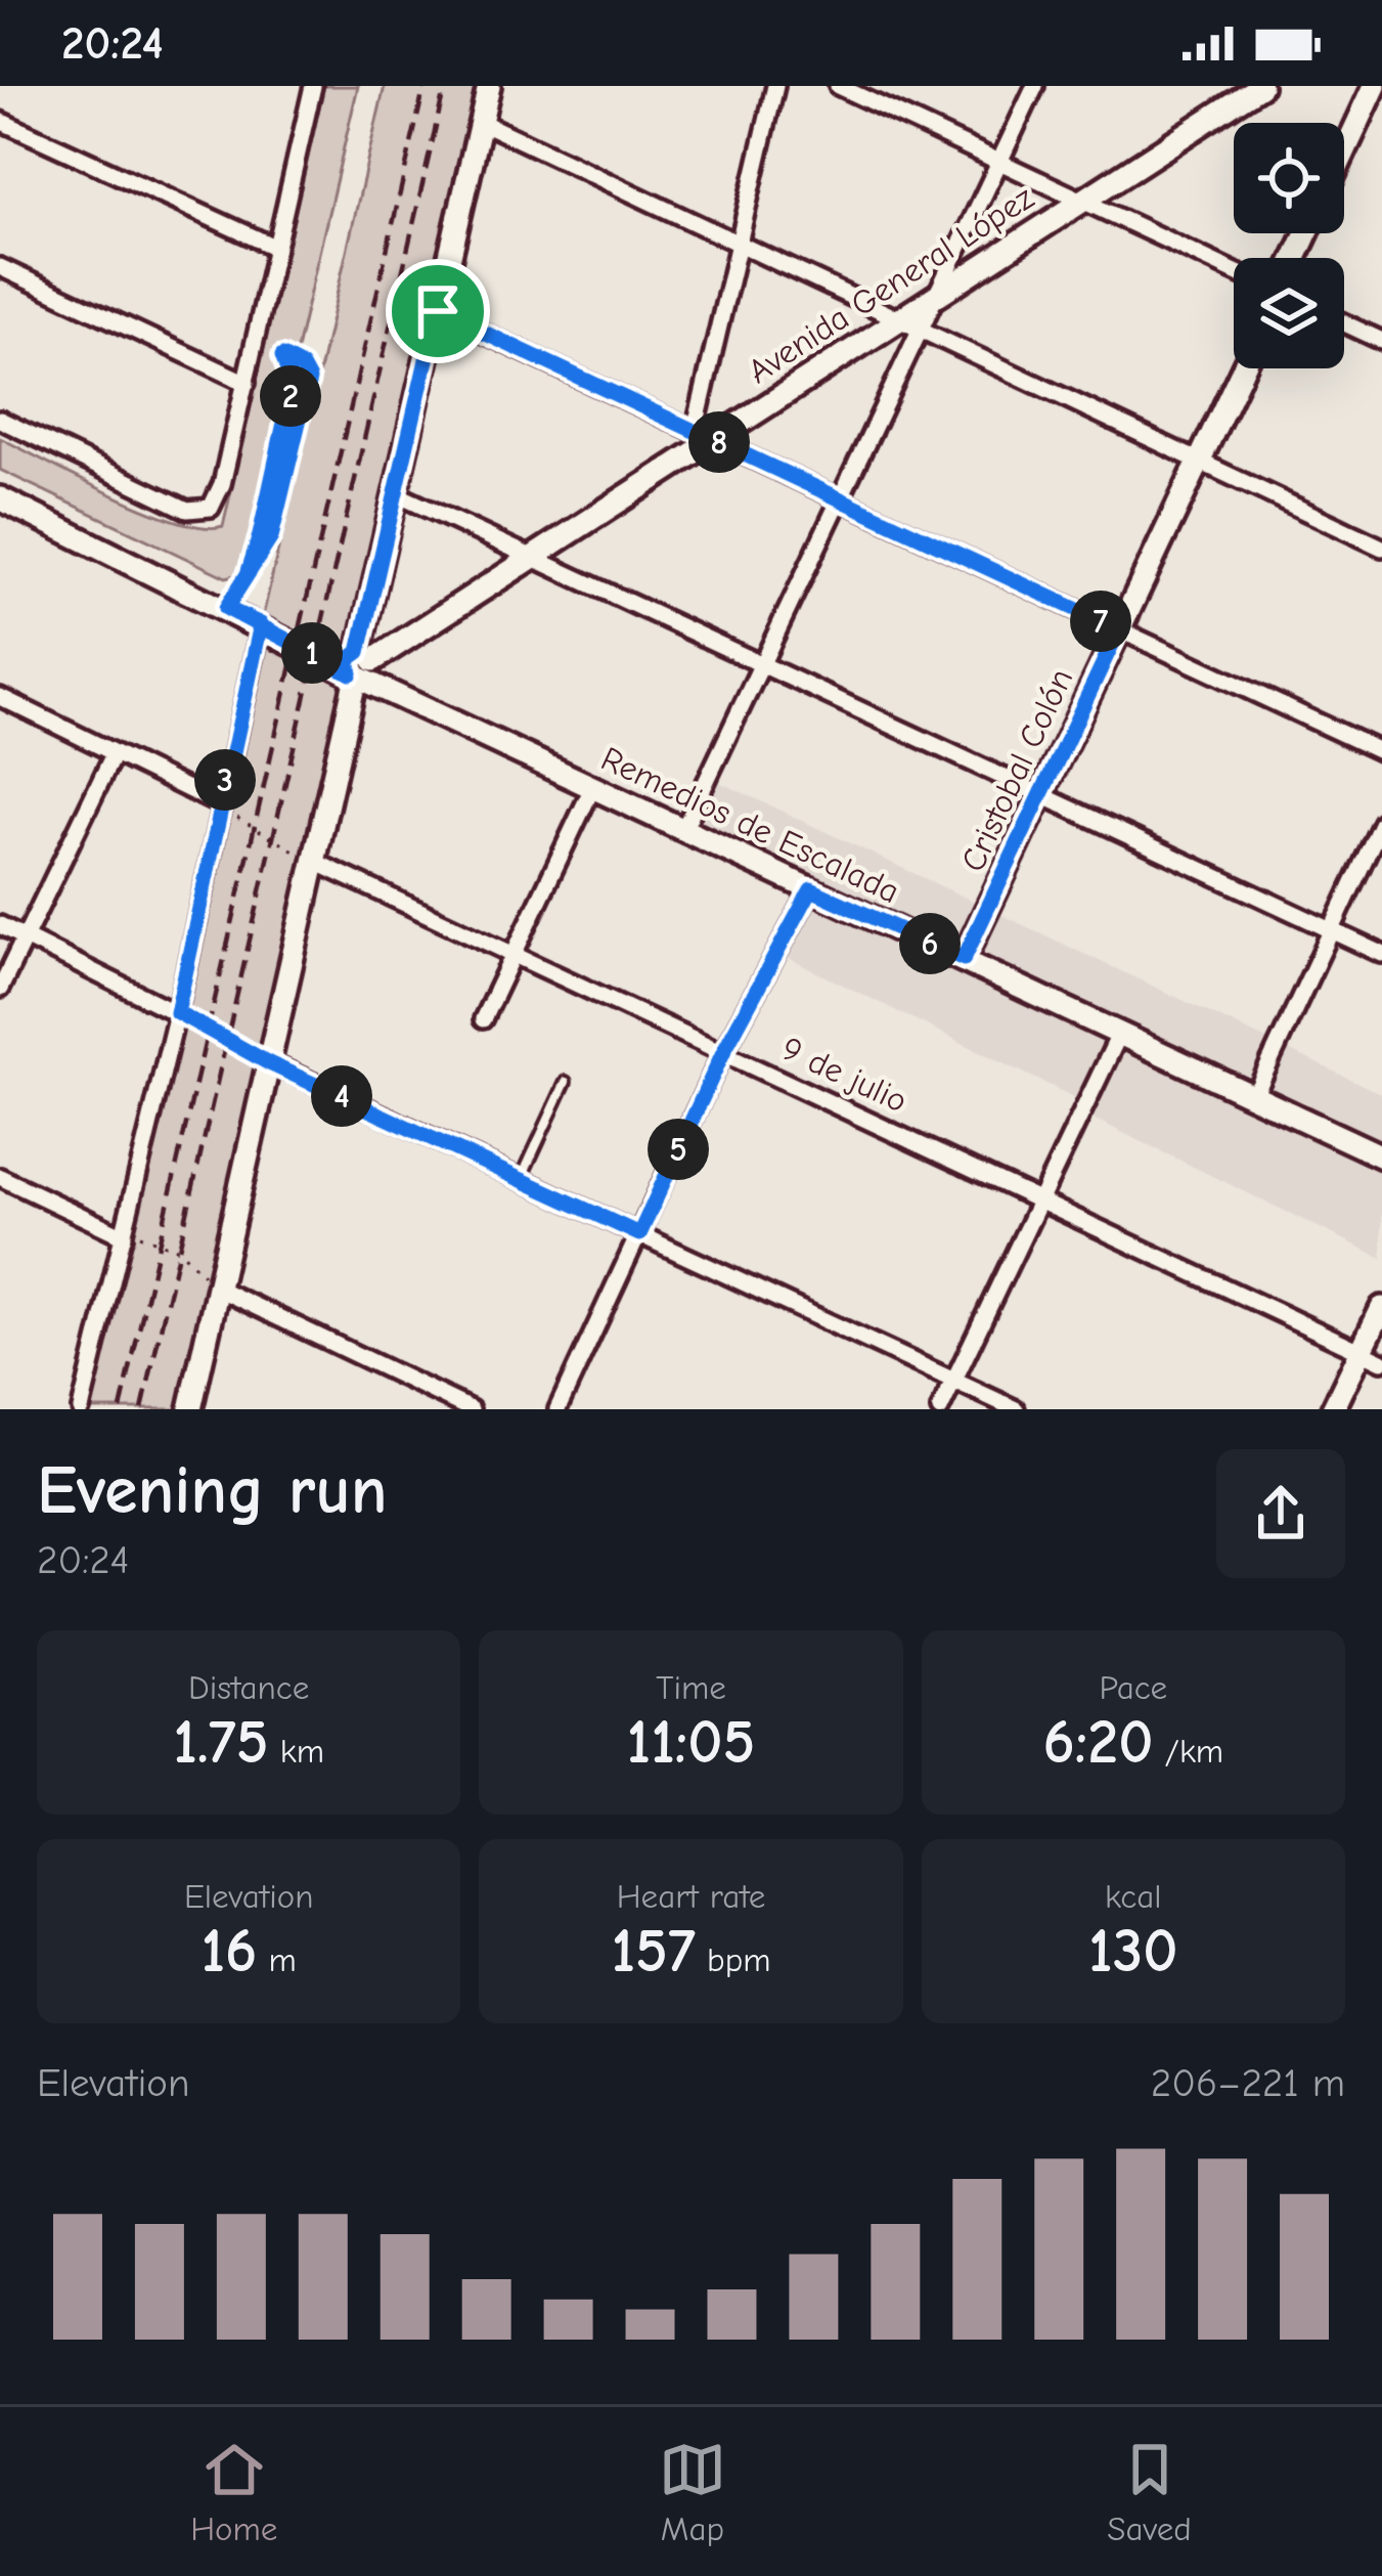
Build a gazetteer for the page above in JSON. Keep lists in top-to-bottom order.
{
  "streets": {
    "main road": ["Avenida General López", "Cristobal Colón", "Remedios de Escalada"],
    "street": ["9 de julio"]
  },
  "crossings": [
    ["Avenida General López", "Remedios de Escalada"],
    ["Cristobal Colón", "Remedios de Escalada"]
  ],
  "page": {
    "status": "20:24",
    "pins": [
      "2",
      "8",
      "7",
      "1",
      "3",
      "6",
      "4",
      "5"
    ],
    "heading": ["Evening run", "20:24"],
    "stats": [
      ["Distance", "1.75 km"],
      ["Time", "11:05"],
      ["Pace", "6:20 /km"],
      ["Elevation", "16 m"],
      ["Heart rate", "157 bpm"],
      ["kcal", "130"]
    ],
    "chart": ["Elevation", "206–221 m"],
    "tabs": ["Home", "Map", "Saved"]
  }
}
